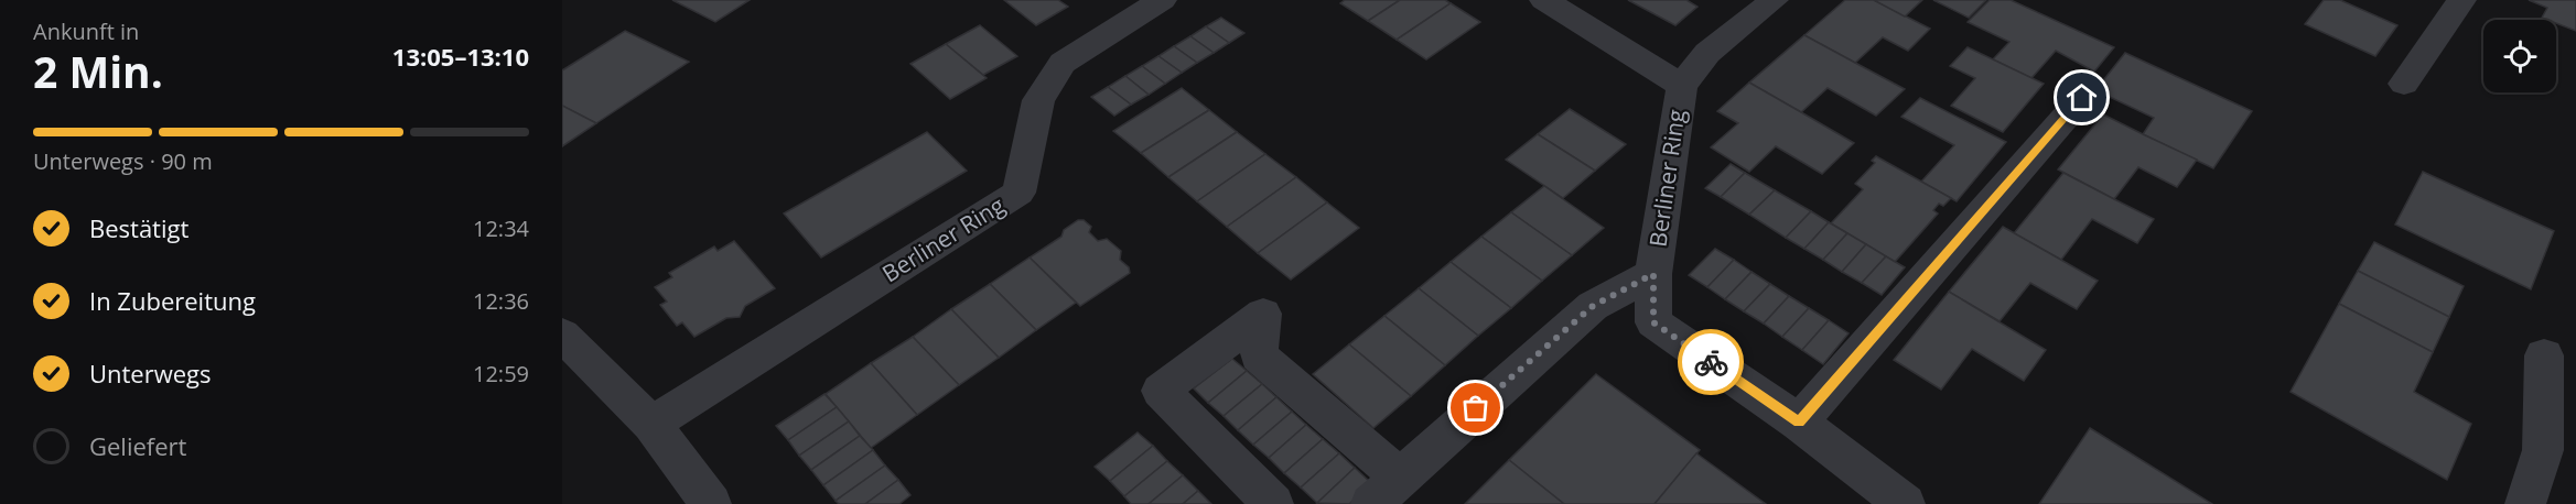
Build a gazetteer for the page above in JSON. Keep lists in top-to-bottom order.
{
  "streets": {
    "street": ["Berliner Ring"]
  },
  "page": {
    "heading": ["2 Min.", "Ankunft in", "13:05–13:10"],
    "bar": "Unterwegs · 90 m",
    "list": [
      ["Bestätigt", "12:34"],
      ["In Zubereitung", "12:36"],
      ["Unterwegs", "12:59"],
      "Geliefert"
    ]
  }
}
